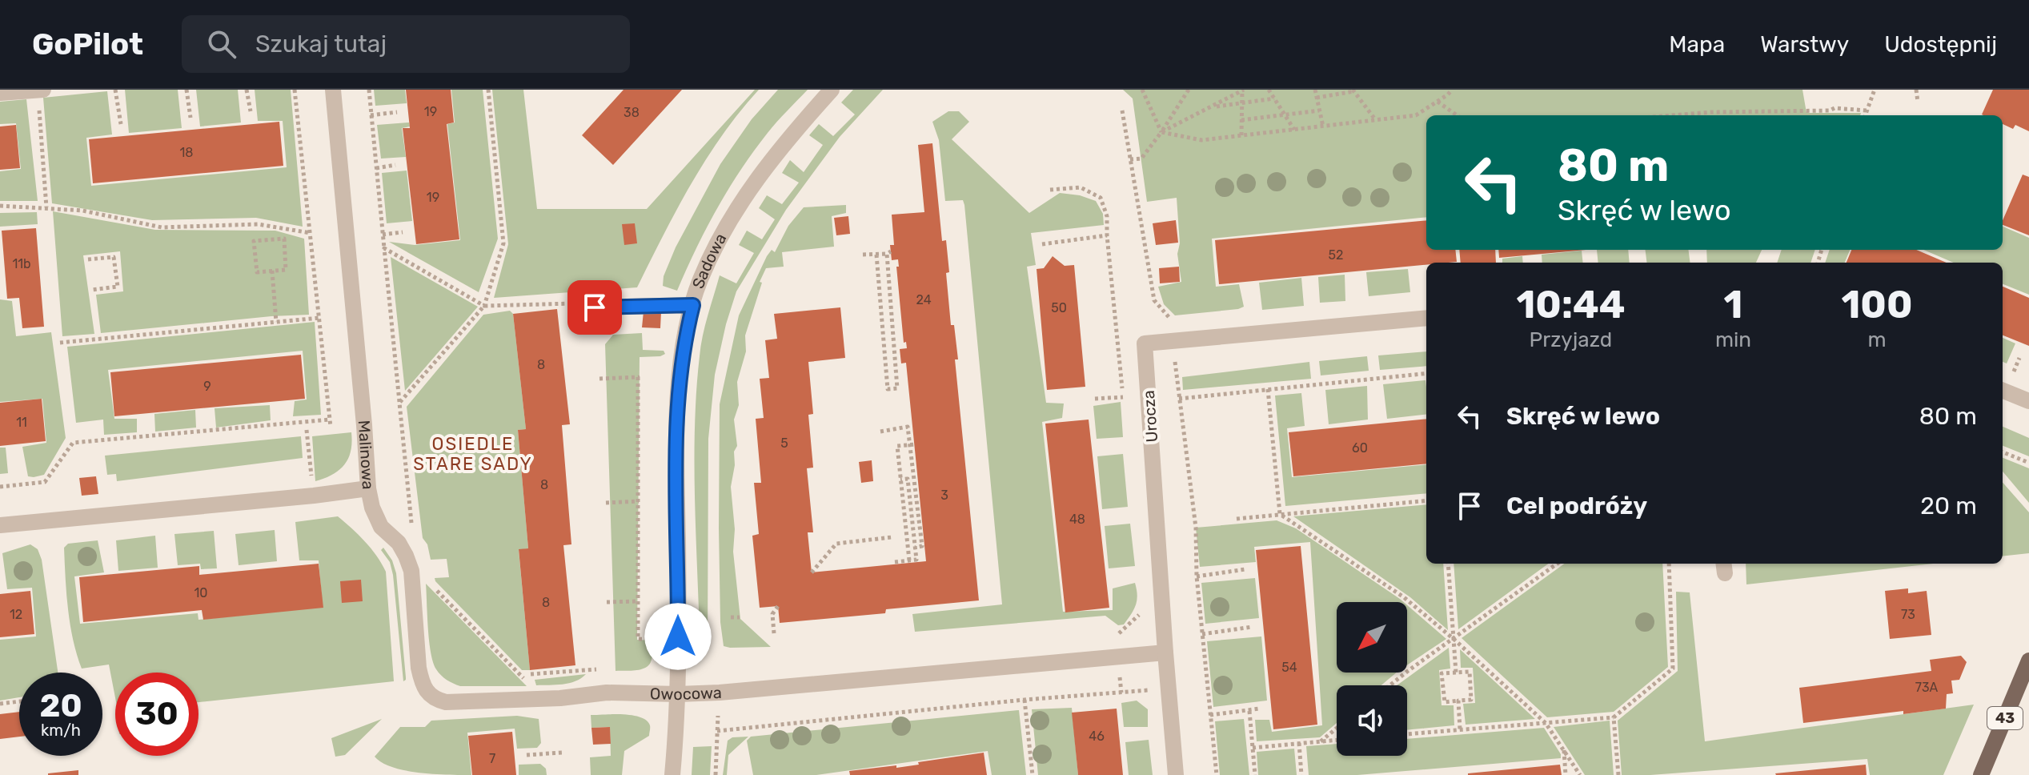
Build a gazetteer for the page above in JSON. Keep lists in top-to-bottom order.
{
  "streets": {
    "main road": ["43"],
    "street": [
      "Sadowa",
      "Urocza",
      "Malinowa",
      "Owocowa"
    ]
  },
  "crossings": [
    ["Sadowa", "Owocowa"],
    ["Urocza", "Owocowa"],
    ["Malinowa", "Owocowa"]
  ],
  "districts": ["OSIEDLE STARE SADY"],
  "house_numbers": [
    "19",
    "38",
    "18",
    "19",
    "52",
    "11b",
    "24",
    "50",
    "8",
    "9",
    "11",
    "5",
    "60",
    "8",
    "3",
    "48",
    "10",
    "8",
    "12",
    "73",
    "54",
    "73A",
    "46",
    "7"
  ],
  "north": "bottom left",
  "page": {
    "header": "GoPilot",
    "search": "Szukaj tutaj",
    "nav": ["Mapa", "Warstwy", "Udostępnij"],
    "turn": ["80 m", "Skręć w lewo"],
    "eta": [
      "10:44",
      "Przyjazd",
      "1",
      "min",
      "100",
      "m"
    ],
    "list": [
      {
        "name": "Skręć w lewo",
        "value": "80 m"
      },
      {
        "name": "Cel podróży",
        "value": "20 m"
      }
    ],
    "speed": "20 km/h",
    "limit": "30"
  }
}
